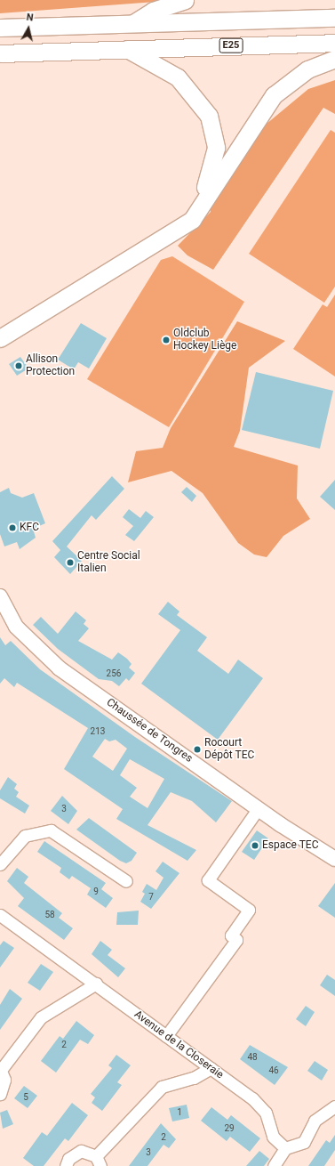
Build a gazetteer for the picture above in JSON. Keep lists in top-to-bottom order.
{
  "streets": {
    "highway": ["E25"],
    "main road": ["Chaussée de Tongres"],
    "street": ["Avenue de la Closeraie"]
  },
  "places": [
    "Oldclub Hockey Liège",
    "Allison Protection",
    "KFC",
    "Centre Social Italien",
    "Rocourt Dépôt TEC",
    "Espace TEC"
  ],
  "house_numbers": [
    "256",
    "213",
    "3",
    "9",
    "7",
    "58",
    "2",
    "48",
    "46",
    "5",
    "1",
    "29",
    "2",
    "3"
  ],
  "north": "top"
}
